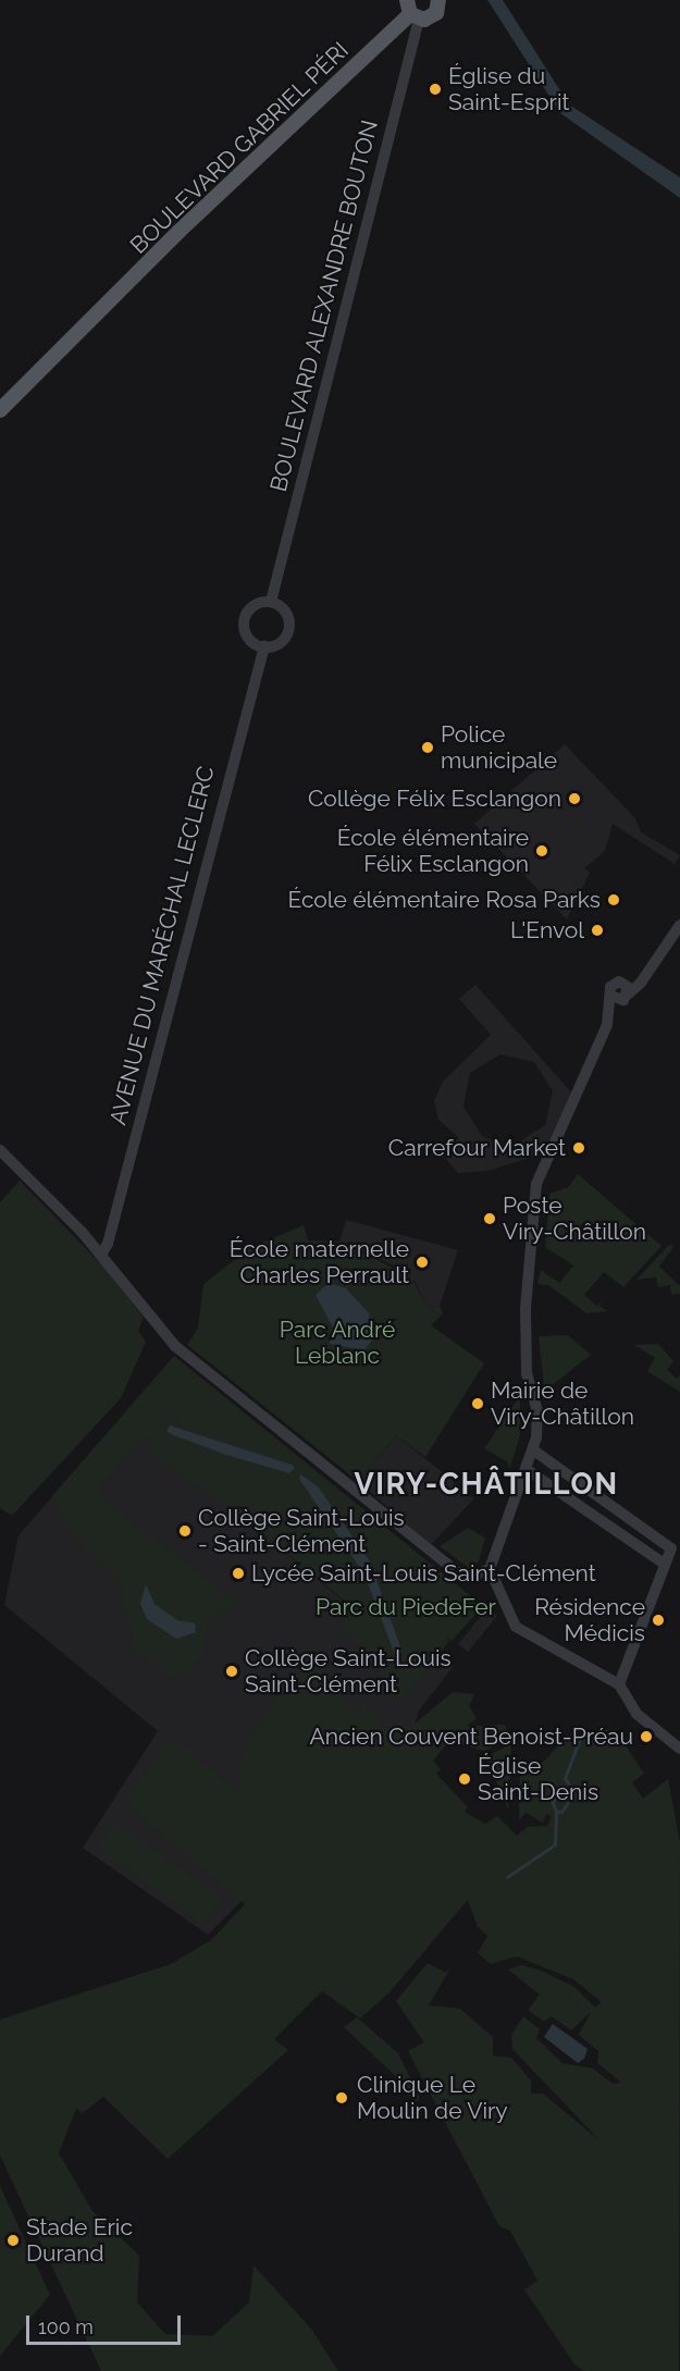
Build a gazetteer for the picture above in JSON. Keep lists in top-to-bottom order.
{
  "streets": {
    "main road": ["BOULEVARD GABRIEL PÉRI"],
    "street": ["BOULEVARD ALEXANDRE BOUTON", "AVENUE DU MARÉCHAL LECLERC"]
  },
  "crossings": [
    ["BOULEVARD GABRIEL PÉRI", "BOULEVARD ALEXANDRE BOUTON"],
    ["BOULEVARD ALEXANDRE BOUTON", "AVENUE DU MARÉCHAL LECLERC"]
  ],
  "districts": ["VIRY-CHÂTILLON"],
  "parks": ["Parc André Leblanc", "Parc du PiedeFer"],
  "places": [
    "Église du Saint-Esprit",
    "Police municipale",
    "Collège Félix Esclangon",
    "École élémentaire Félix Esclangon",
    "École élémentaire Rosa Parks",
    "L'Envol",
    "Carrefour Market",
    "Poste Viry-Châtillon",
    "École maternelle Charles Perrault",
    "Mairie de Viry-Châtillon",
    "Collège Saint-Louis - Saint-Clément",
    "Lycée Saint-Louis Saint-Clément",
    "Résidence Médicis",
    "Collège Saint-Louis Saint-Clément",
    "Ancien Couvent Benoist-Préau",
    "Église Saint-Denis",
    "Clinique Le Moulin de Viry",
    "Stade Eric Durand"
  ],
  "scale_bar": "100 m"
}
